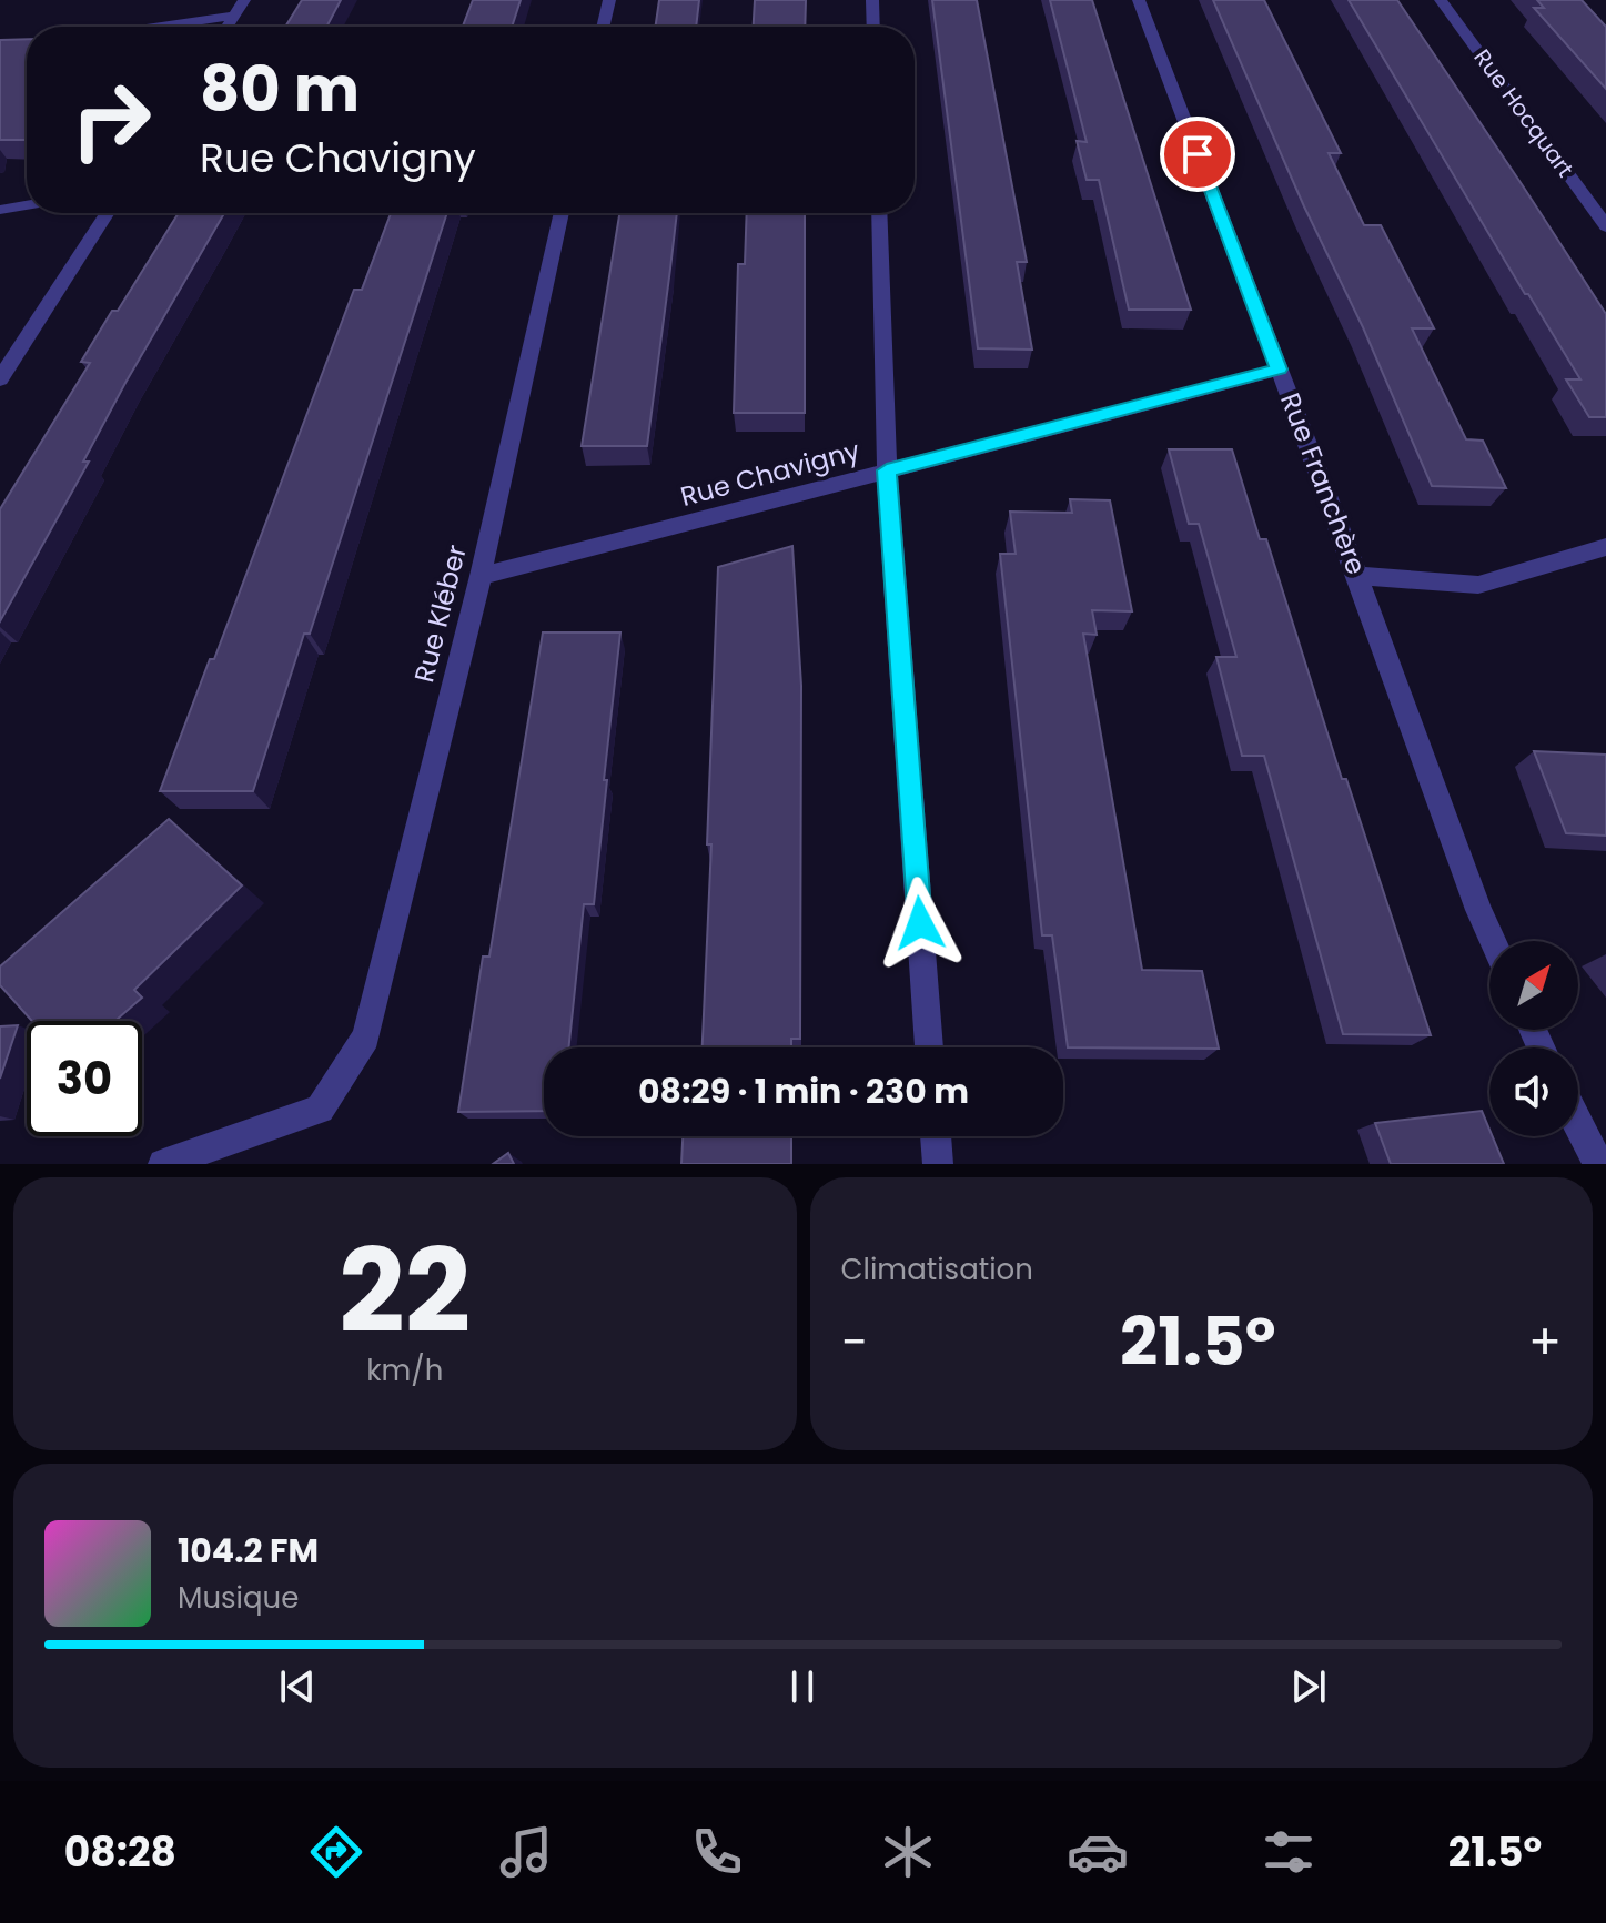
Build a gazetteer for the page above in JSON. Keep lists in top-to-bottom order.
{
  "streets": {
    "street": [
      "Rue Hocquart",
      "Rue Chavigny",
      "Rue Franchère",
      "Rue Kléber"
    ]
  },
  "crossings": [
    ["Rue Chavigny", "Rue Franchère"],
    ["Rue Chavigny", "Rue Kléber"]
  ],
  "north": "top right",
  "page": {
    "turn": ["80 m", "Rue Chavigny"],
    "limit": "30",
    "trip": "08:29 · 1 min · 230 m",
    "tile": [
      ["22", "km/h"],
      "Climatisation"
    ],
    "heat": ["−", "21.5°", "+"],
    "song": ["104.2 FM", "Musique"],
    "tabs": ["08:28", "21.5°"]
  }
}
